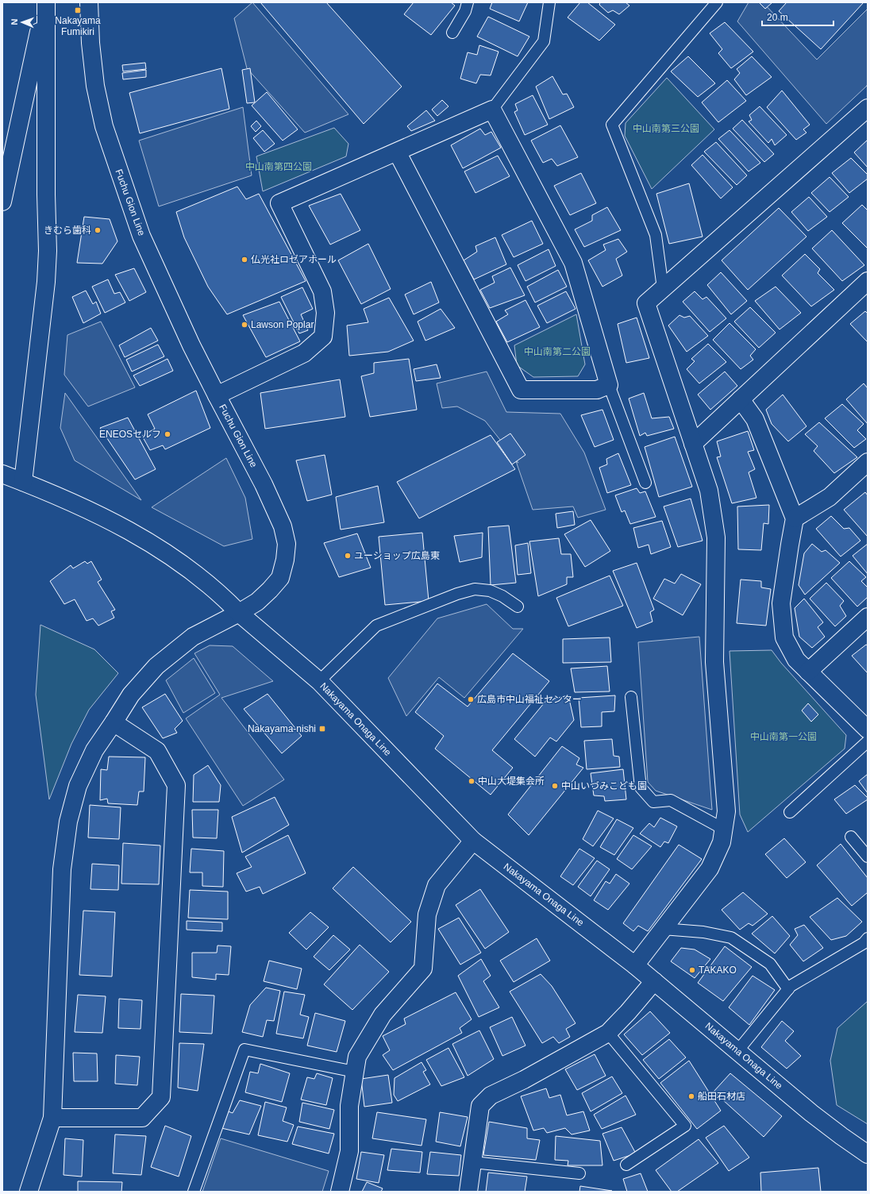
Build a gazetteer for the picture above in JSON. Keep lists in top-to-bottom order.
{
  "streets": {
    "street": ["Fuchu Gion Line", "Nakayama Onaga Line"]
  },
  "crossings": [
    ["Fuchu Gion Line", "Nakayama Onaga Line"]
  ],
  "parks": [
    "中山南第三公園",
    "中山南第四公園",
    "中山南第二公園",
    "中山南第一公園"
  ],
  "places": {
    "transit": ["Nakayama Fumikiri", "Nakayama-nishi"],
    "other": [
      "きむら歯科",
      "仏光社ロゼアホール",
      "Lawson Poplar",
      "ENEOSセルフ",
      "ユーショップ広島東",
      "広島市中山福祉センター",
      "中山大堤集会所",
      "中山いづみこども園",
      "TAKAKO",
      "船田石材店"
    ]
  },
  "scale_bar": "20 m",
  "north": "left"
}
